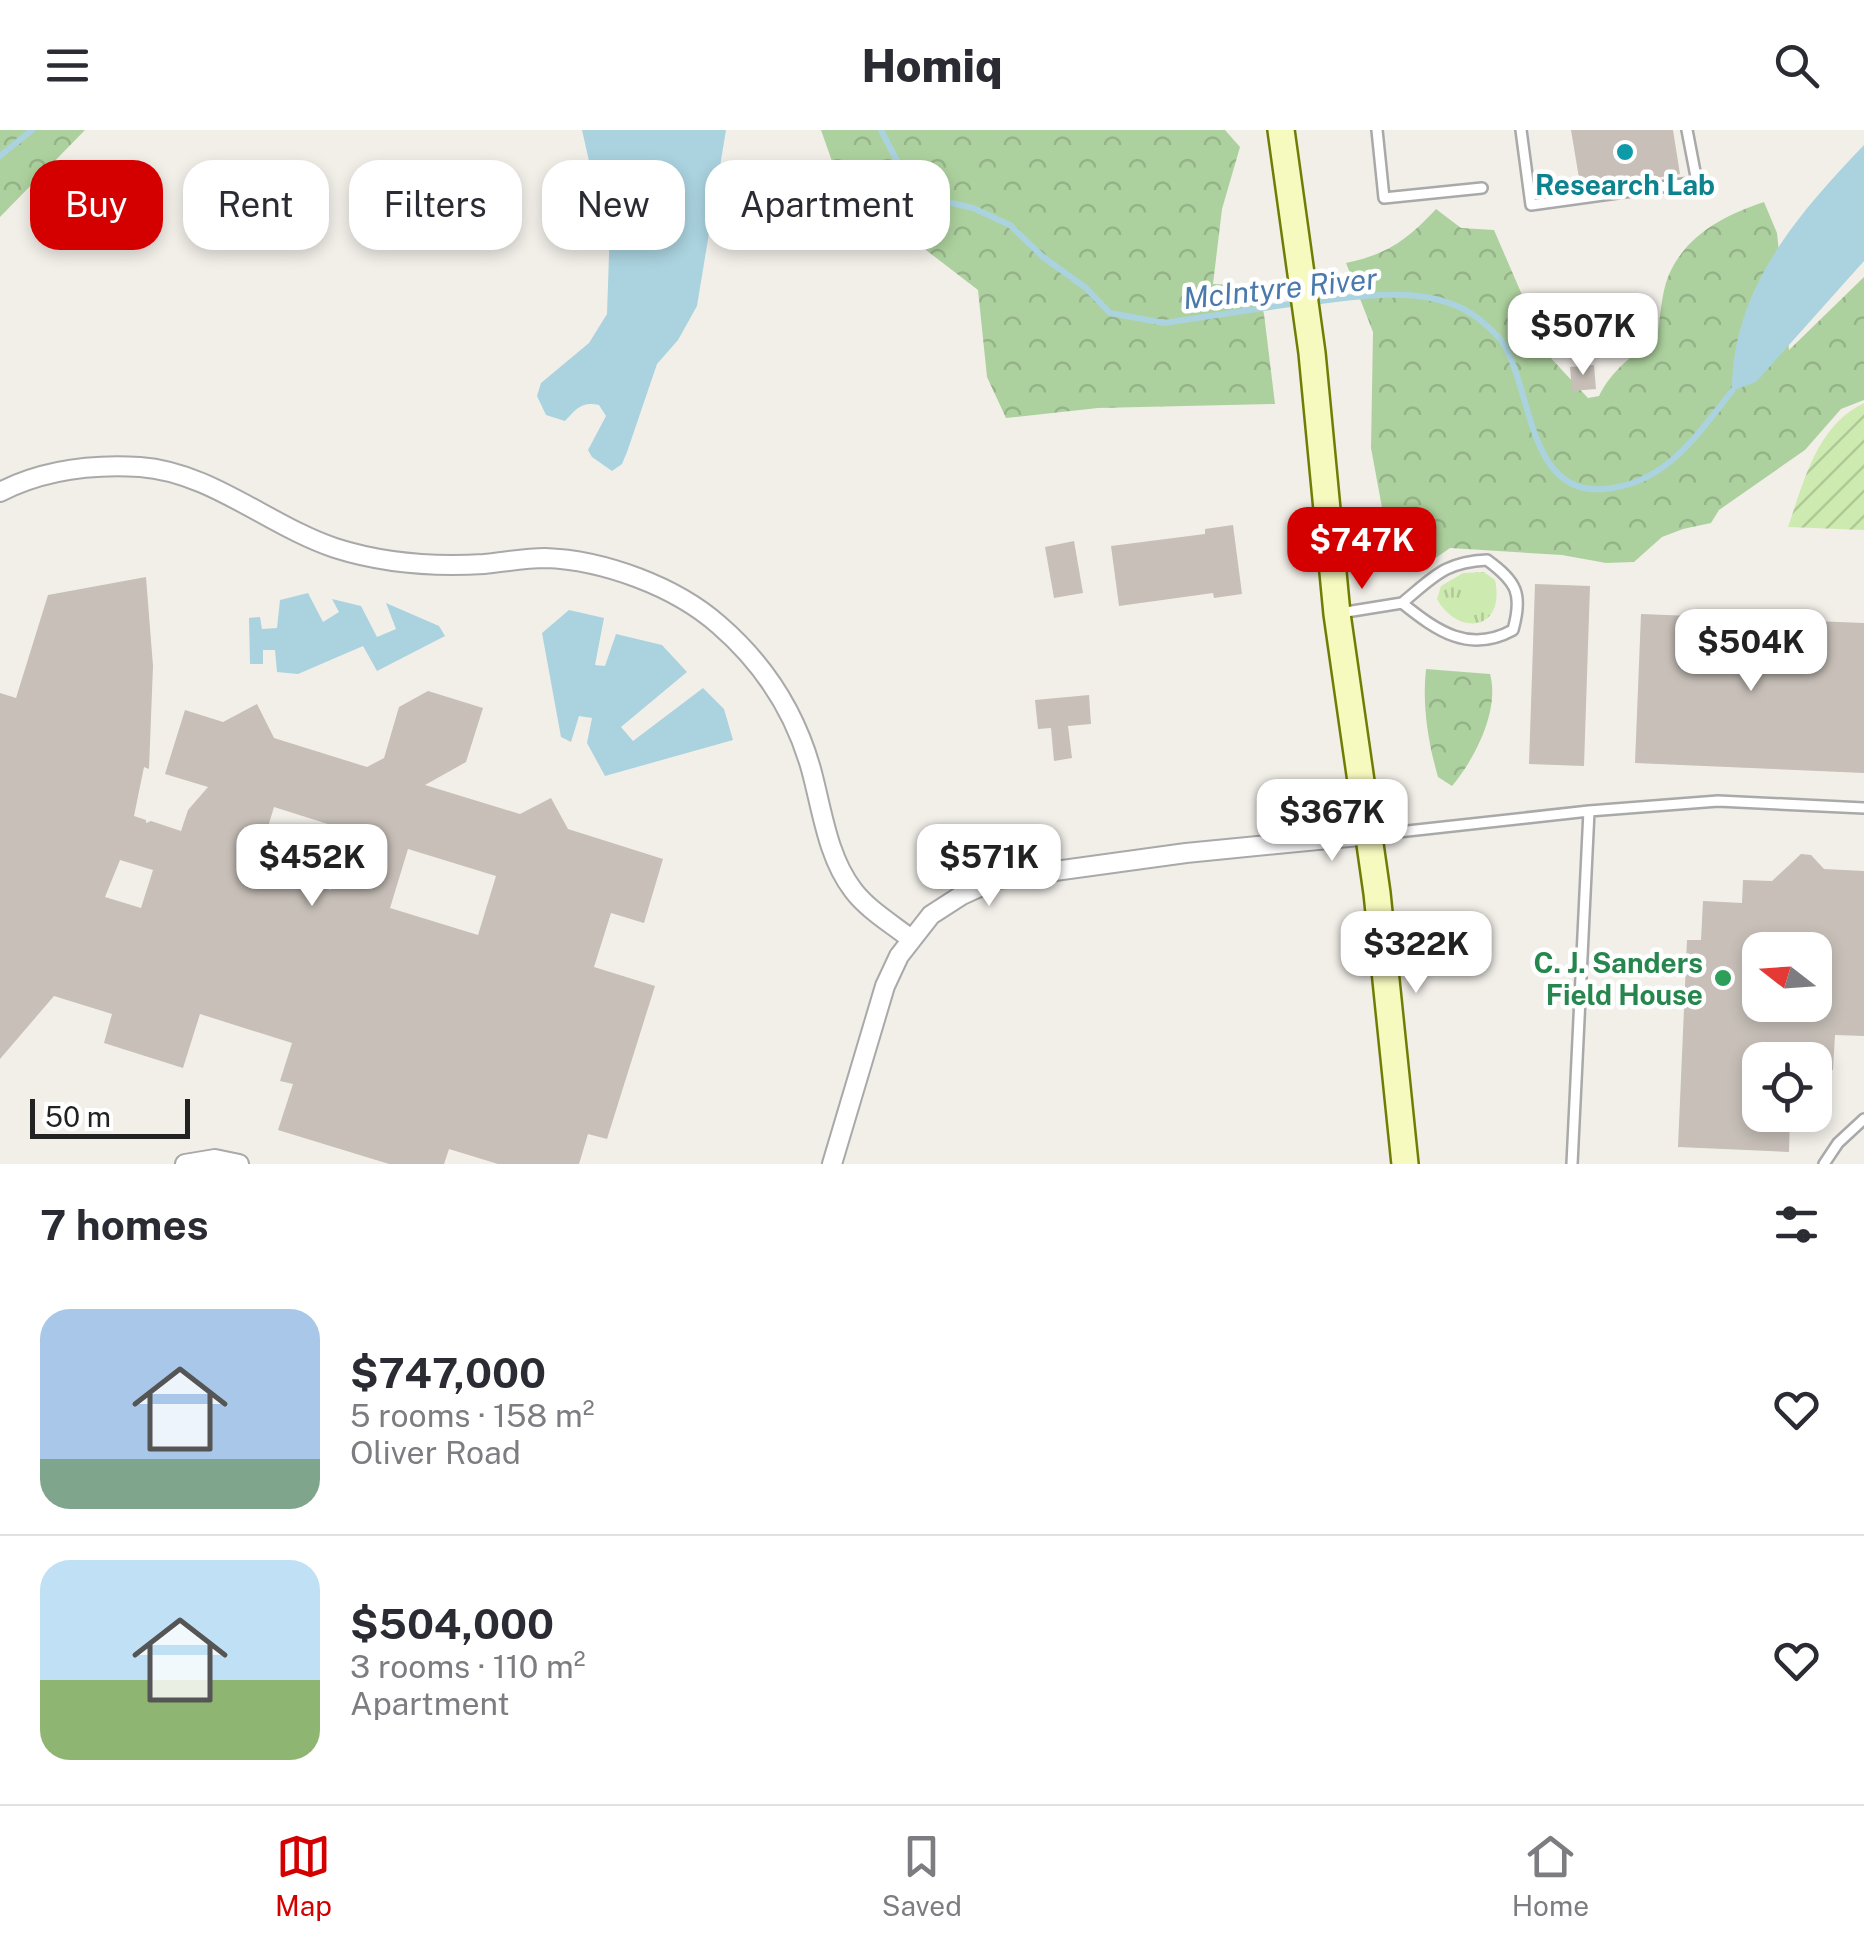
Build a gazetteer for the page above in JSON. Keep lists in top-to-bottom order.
{
  "water": ["McIntyre River"],
  "places": ["Research Lab", "C. J. Sanders Field House"],
  "scale_bar": "50 m",
  "north": "left",
  "page": {
    "header": "Homiq",
    "chip": [
      "Buy",
      "Rent",
      "Filters",
      "New",
      "Apartment"
    ],
    "price": [
      "$507K",
      "$747K",
      "$504K",
      "$367K",
      "$452K",
      "$571K",
      "$322K"
    ],
    "scale": "50 m",
    "heading": "7 homes",
    "list": [
      {
        "name": "$747,000",
        "note": "5 rooms · 158 m² · Oliver Road"
      },
      {
        "name": "$504,000",
        "note": "3 rooms · 110 m² · Apartment"
      }
    ],
    "tabs": ["Map", "Saved", "Home"]
  }
}
